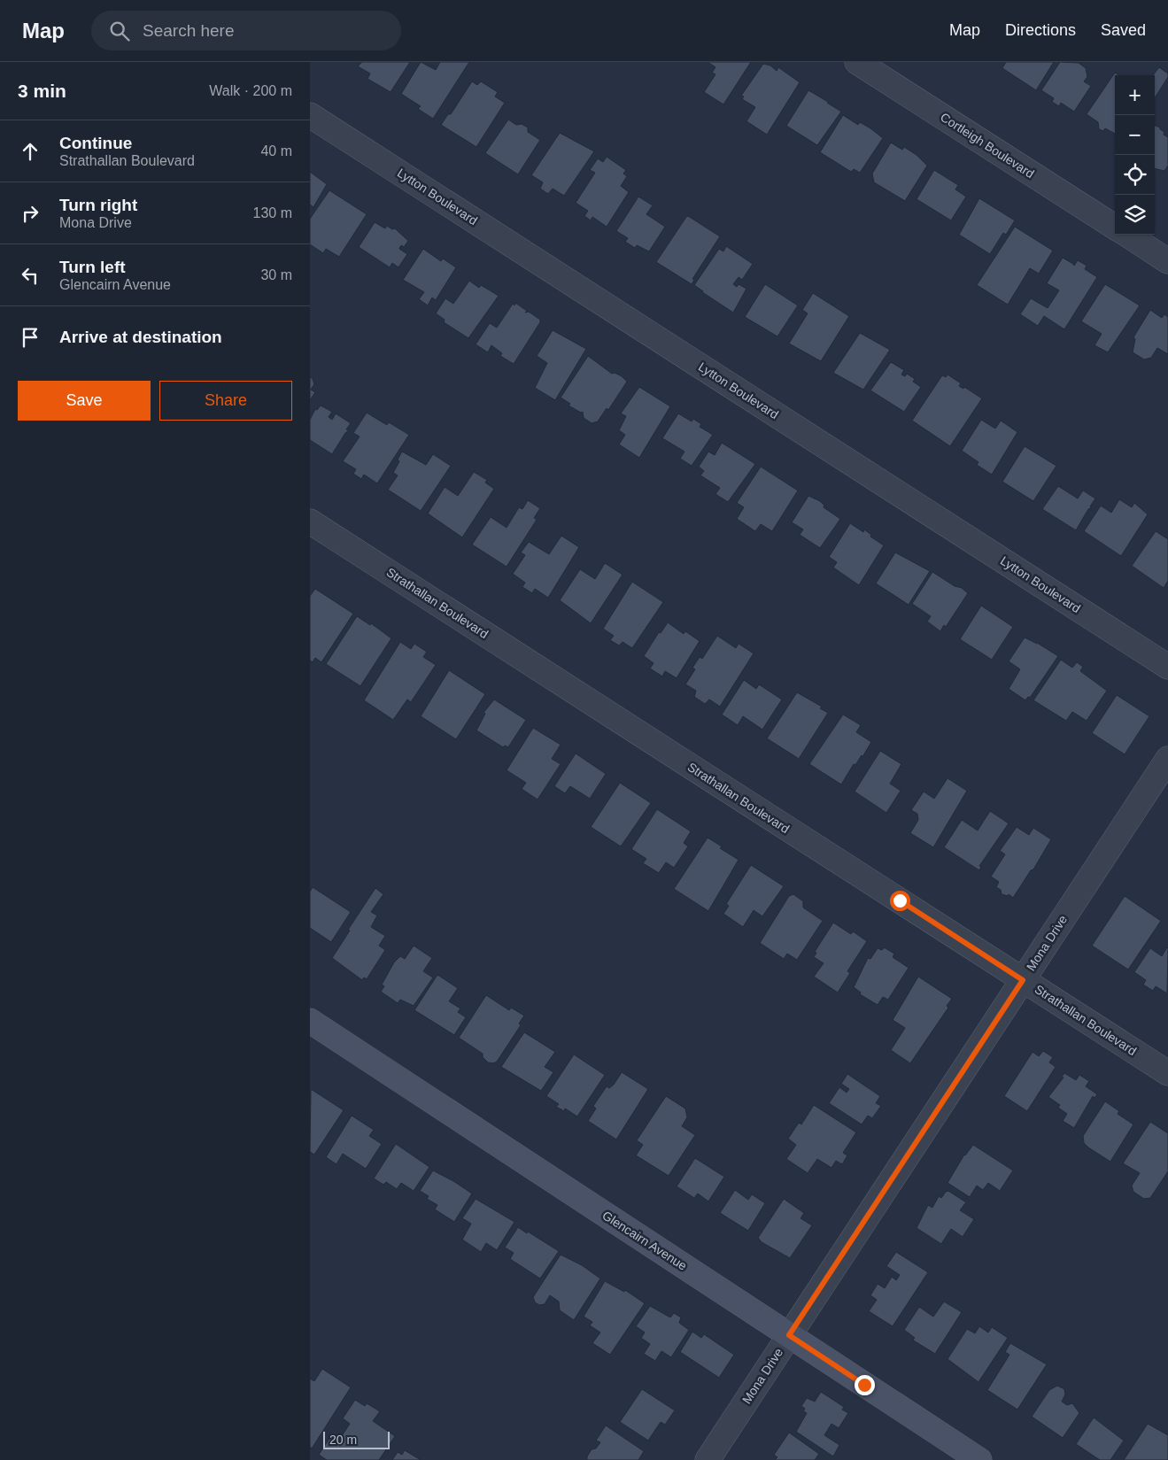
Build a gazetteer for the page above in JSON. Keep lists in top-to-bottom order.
{
  "streets": {
    "street": [
      "Cortleigh Boulevard",
      "Lytton Boulevard",
      "Strathallan Boulevard",
      "Mona Drive",
      "Glencairn Avenue"
    ]
  },
  "crossings": [
    ["Strathallan Boulevard", "Mona Drive"],
    ["Mona Drive", "Glencairn Avenue"]
  ],
  "scale_bar": "20 m",
  "page": {
    "header": "Map",
    "search": "Search here",
    "nav": ["Map", "Directions", "Saved"],
    "heading": ["3 min", "Walk · 200 m"],
    "map_buttons": ["+", "−"],
    "list": [
      ["Continue", "Strathallan Boulevard", "40 m"],
      ["Turn right", "Mona Drive", "130 m"],
      ["Turn left", "Glencairn Avenue", "30 m"],
      "Arrive at destination"
    ],
    "buttons": ["Save", "Share"],
    "scale": "20 m"
  }
}
